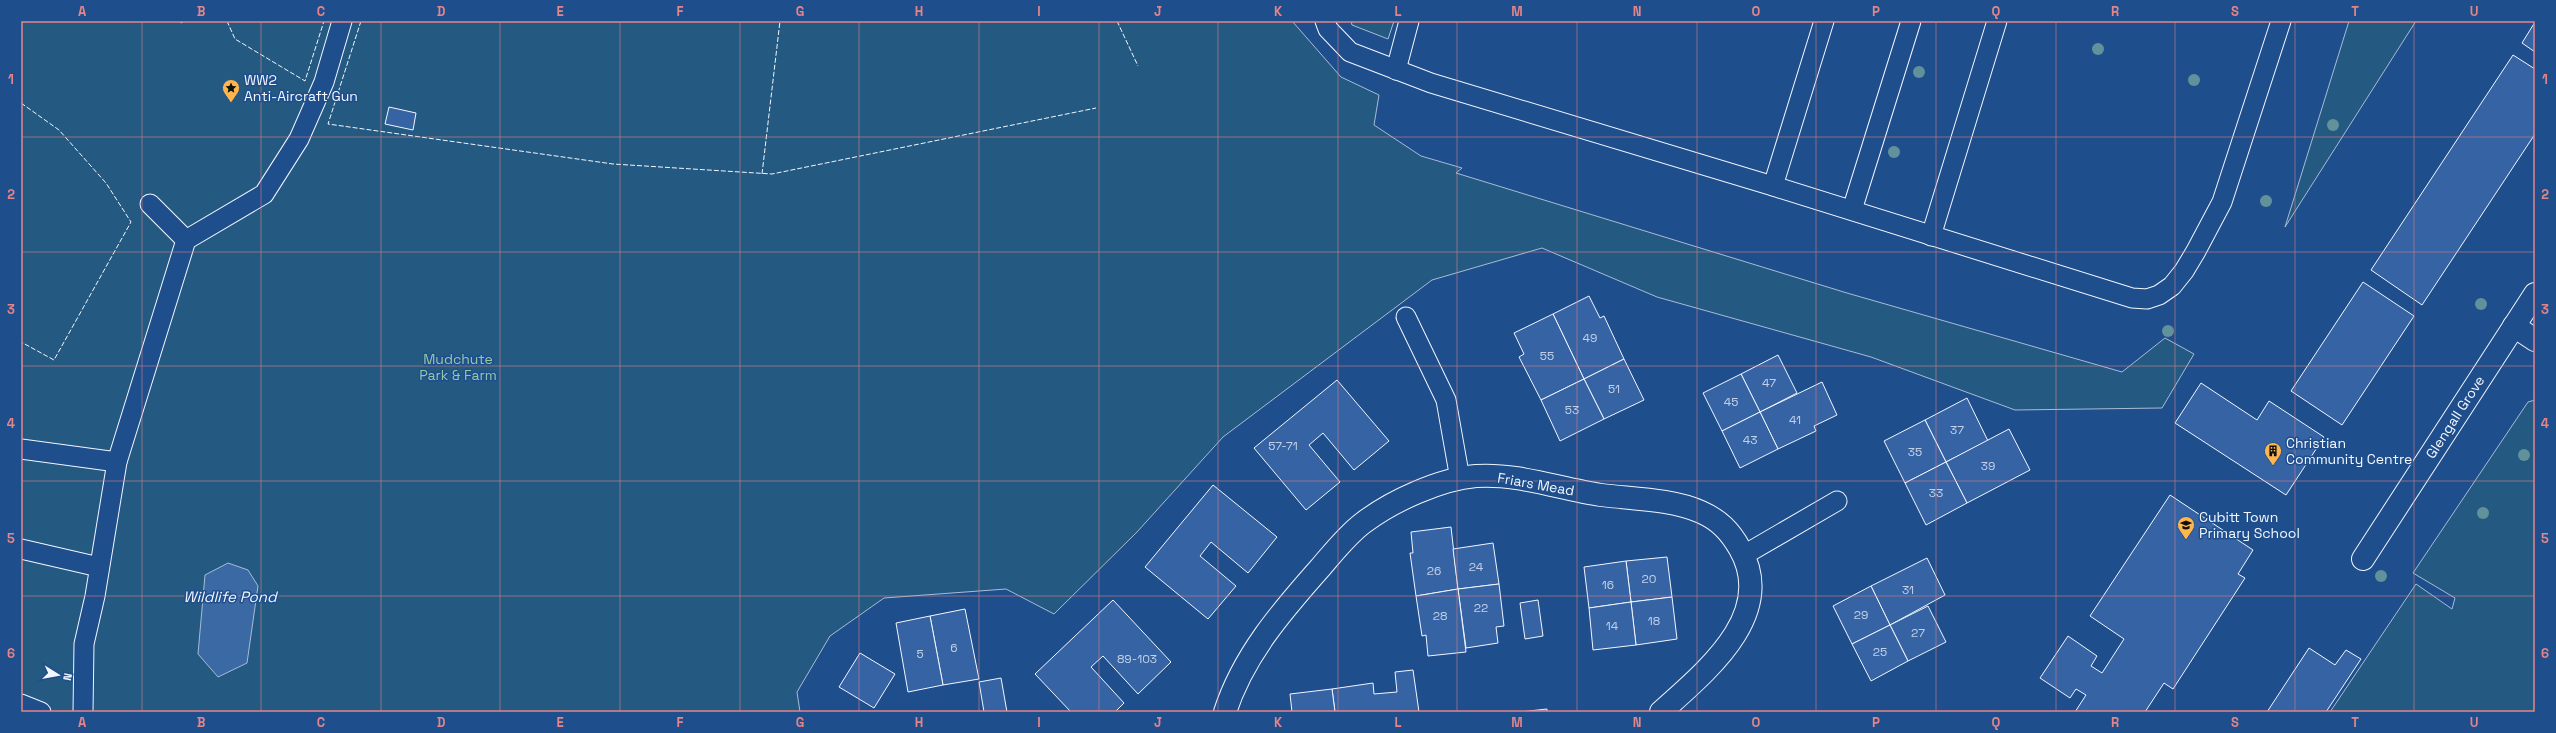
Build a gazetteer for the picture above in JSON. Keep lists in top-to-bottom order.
{
  "streets": {
    "street": ["Glengall Grove", "Friars Mead"]
  },
  "water": ["Wildlife Pond"],
  "parks": ["Mudchute Park & Farm"],
  "places": {
    "place": ["WW2 Anti-Aircraft Gun"],
    "building": ["Christian Community Centre"],
    "school or university": ["Cubitt Town Primary School"]
  },
  "house_numbers": [
    "49",
    "55",
    "47",
    "51",
    "45",
    "53",
    "41",
    "37",
    "43",
    "57-71",
    "35",
    "39",
    "33",
    "24",
    "26",
    "20",
    "16",
    "31",
    "22",
    "29",
    "28",
    "18",
    "14",
    "27",
    "6",
    "25",
    "5",
    "89-103"
  ],
  "north": "right",
  "grid": {
    "columns": [
      "A",
      "B",
      "C",
      "D",
      "E",
      "F",
      "G",
      "H",
      "I",
      "J",
      "K",
      "L",
      "M",
      "N",
      "O",
      "P",
      "Q",
      "R",
      "S",
      "T",
      "U"
    ],
    "rows": [
      "1",
      "2",
      "3",
      "4",
      "5",
      "6"
    ]
  }
}
